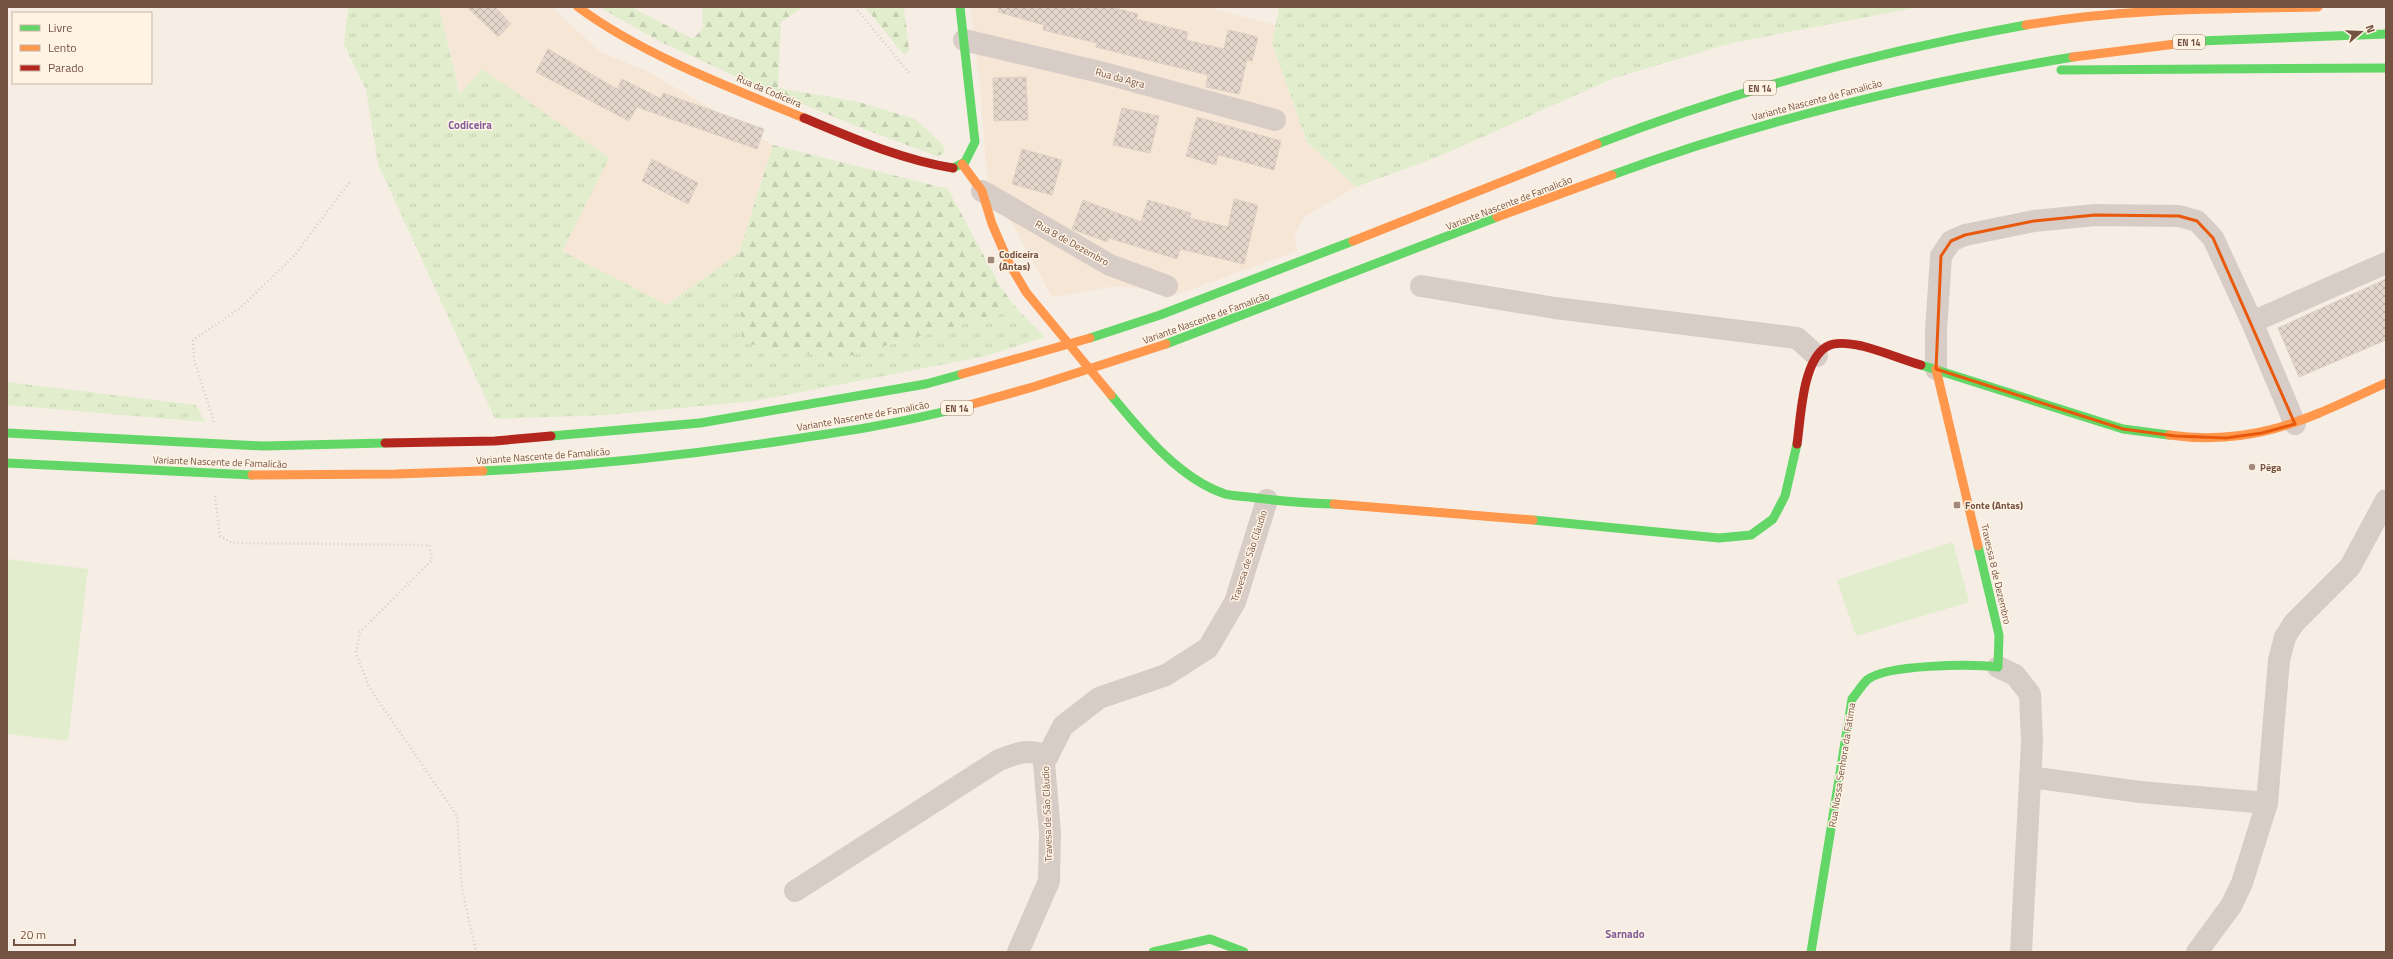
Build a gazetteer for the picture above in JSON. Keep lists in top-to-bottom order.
{
  "streets": {
    "main road": [
      "EN 14",
      "Rua da Codiceira",
      "Variante Nascente de Famalicão",
      "Rua 8 de Dezembro",
      "Travesa de São Cláudio",
      "Travessa 8 de Dezembro",
      "Rua Nossa Senhora da Fátima"
    ],
    "street": ["Rua da Agra"]
  },
  "crossings": [
    ["Rua da Codiceira", "Rua 8 de Dezembro"],
    ["Rua 8 de Dezembro", "Travesa de São Cláudio"],
    ["Travessa 8 de Dezembro", "Rua Nossa Senhora da Fátima"]
  ],
  "districts": ["Codiceira", "Sarnado"],
  "places": {
    "transit": ["Codiceira (Antas)", "Fonte (Antas)"],
    "other": ["Pêga"]
  },
  "legend": ["Livre", "Lento", "Parado"],
  "scale_bar": "20 m",
  "north": "right"
}
